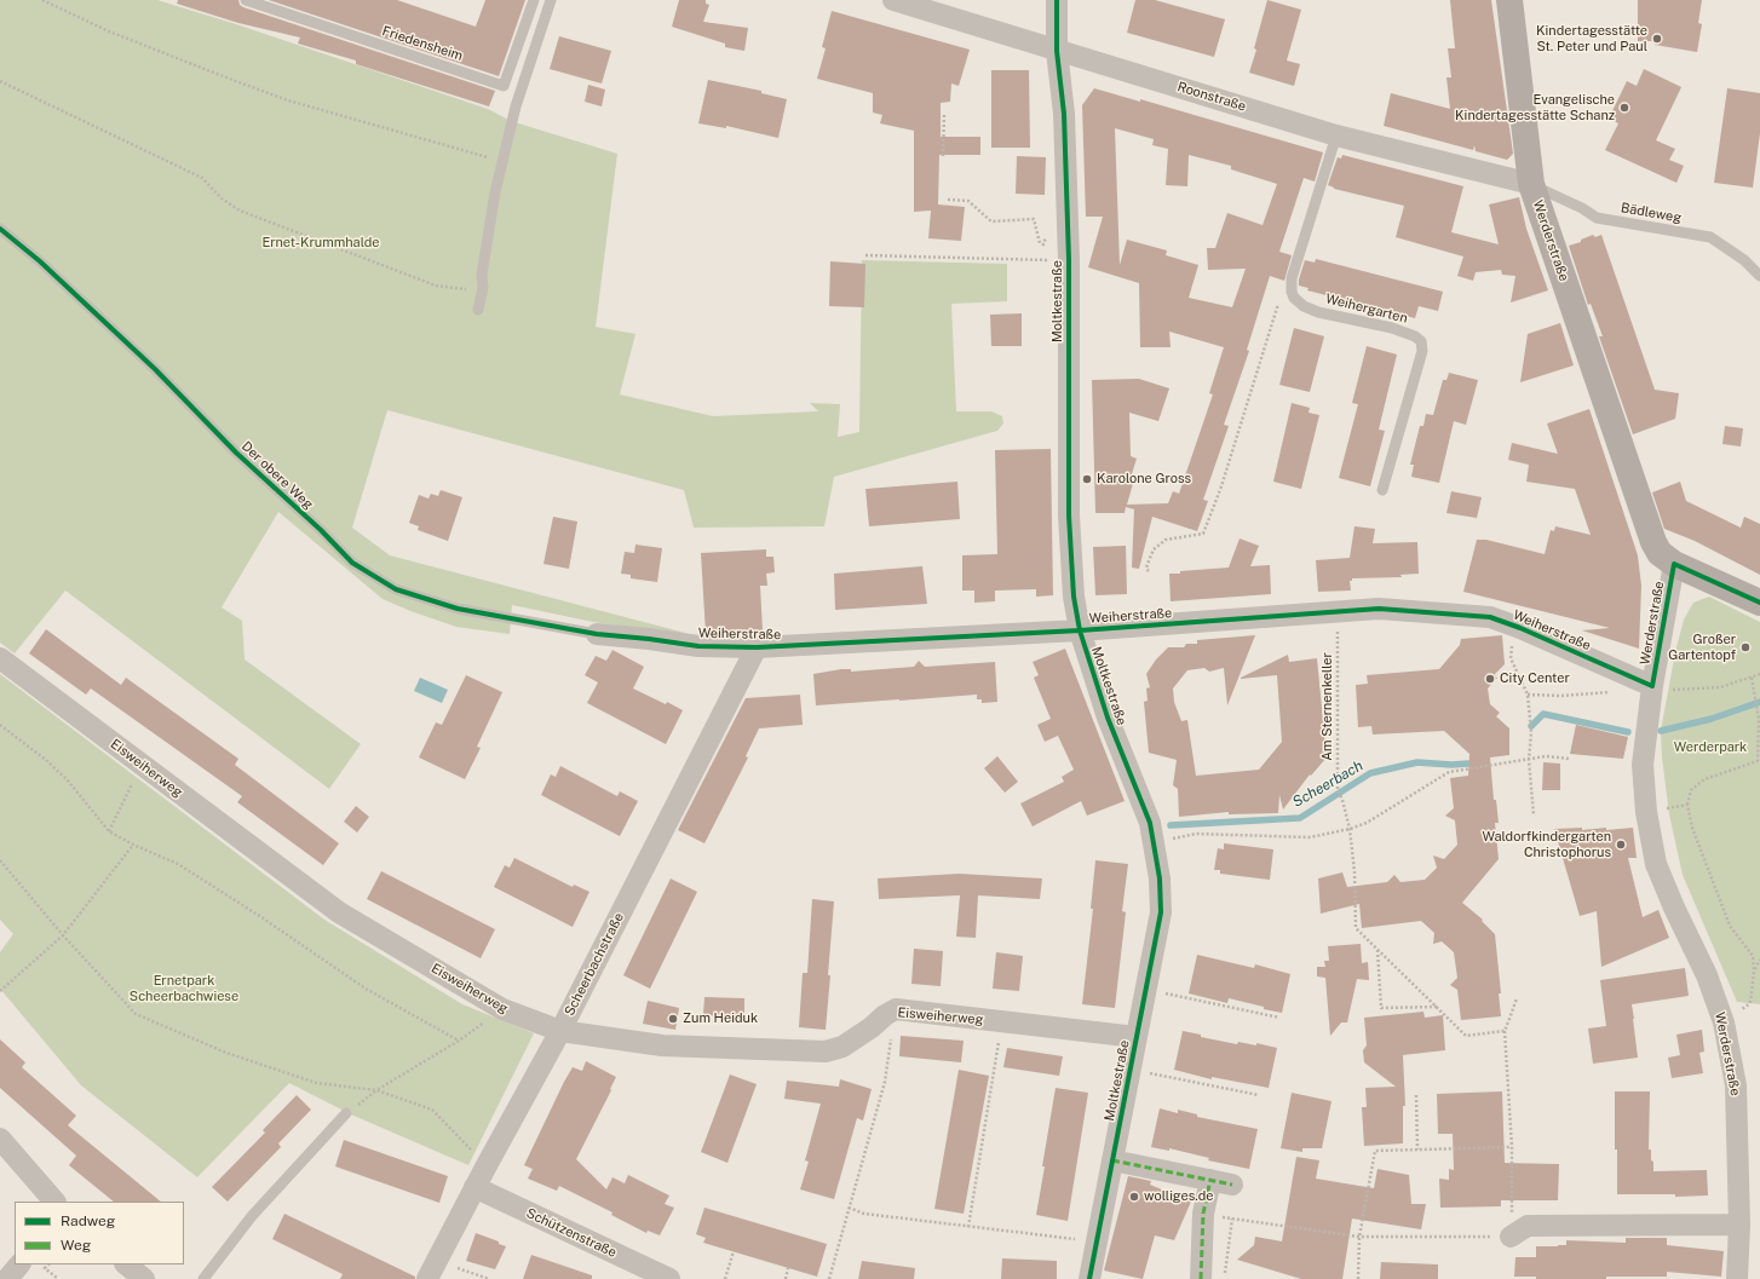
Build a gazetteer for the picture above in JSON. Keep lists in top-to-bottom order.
{
  "streets": {
    "street": [
      "Roonstraße",
      "Werderstraße",
      "Moltkestraße",
      "Weiherstraße",
      "Eisweiherweg",
      "Scheerbachstraße",
      "Schützenstraße"
    ],
    "lane": [
      "Friedensheim",
      "Bädleweg",
      "Weihergarten",
      "Der obere Weg"
    ],
    "path": ["Am Sternenkeller"]
  },
  "crossings": [
    ["Roonstraße", "Bädleweg"],
    ["Roonstraße", "Werderstraße"],
    ["Roonstraße", "Moltkestraße"],
    ["Bädleweg", "Werderstraße"],
    ["Werderstraße", "Weiherstraße"],
    ["Moltkestraße", "Weiherstraße"],
    ["Moltkestraße", "Eisweiherweg"],
    ["Der obere Weg", "Weiherstraße"],
    ["Weiherstraße", "Am Sternenkeller"],
    ["Weiherstraße", "Scheerbachstraße"],
    ["Eisweiherweg", "Scheerbachstraße"],
    ["Scheerbachstraße", "Schützenstraße"]
  ],
  "water": ["Scheerbach"],
  "parks": ["Ernet-Krummhalde", "Werderpark", "Ernetpark Scheerbachwiese"],
  "places": [
    "Kindertagesstätte St. Peter und Paul",
    "Evangelische Kindertagesstätte Schanz",
    "Karolone Gross",
    "Großer Gartentopf",
    "City Center",
    "Waldorfkindergarten Christophorus",
    "Zum Heiduk",
    "wolliges.de"
  ],
  "legend": ["Radweg", "Weg"]
}
